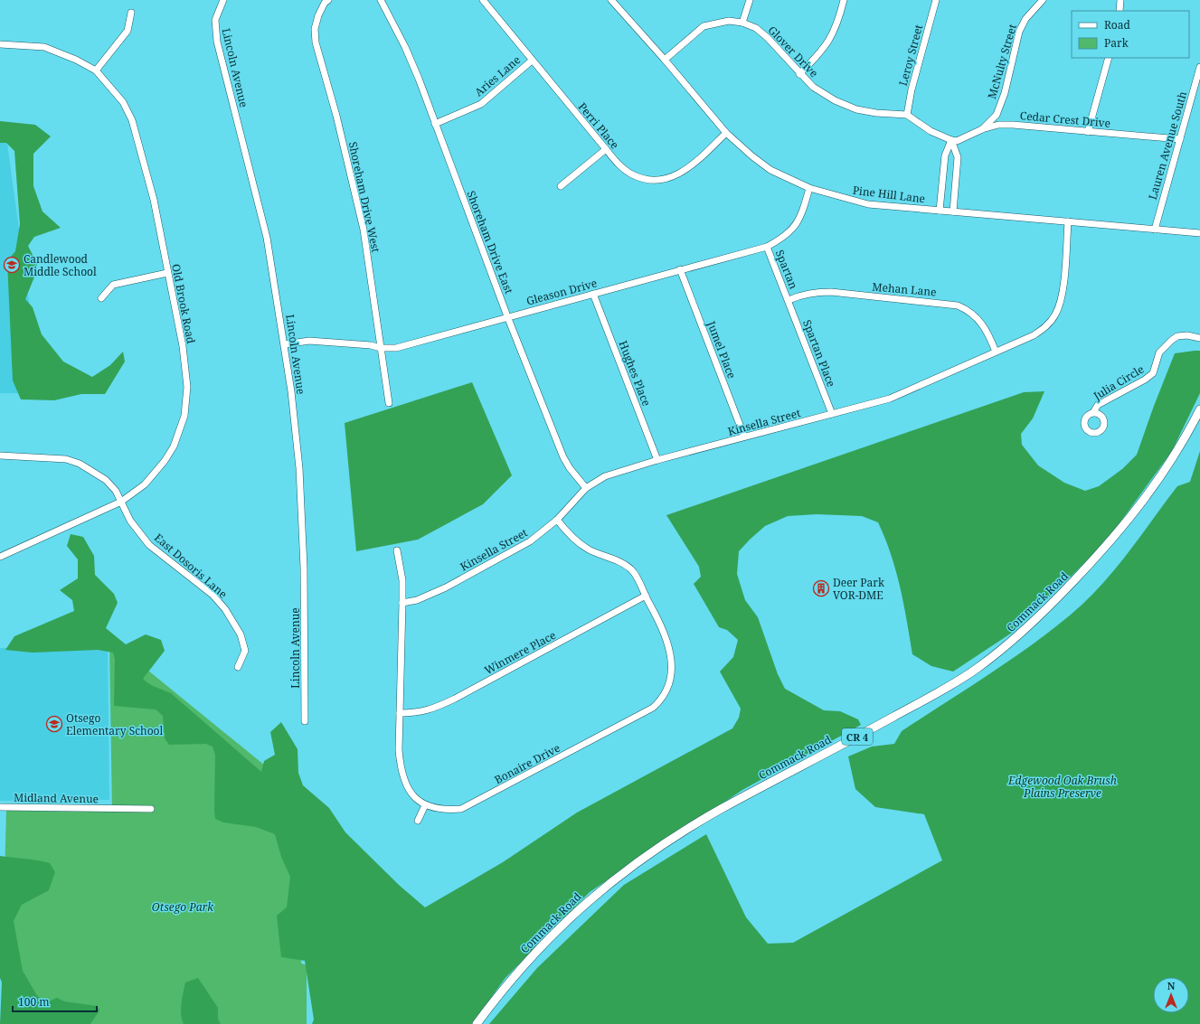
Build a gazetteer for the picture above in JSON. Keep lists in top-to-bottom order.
{
  "streets": {
    "main road": ["Commack Road", "CR 4"],
    "street": [
      "Glover Drive",
      "Leroy Street",
      "McNulty Street",
      "Lincoln Avenue",
      "Aries Lane",
      "Cedar Crest Drive",
      "Perri Place",
      "Lauren Avenue South",
      "Pine Hill Lane",
      "Shoreham Drive West",
      "Shoreham Drive East",
      "Spartan",
      "Mehan Lane",
      "Gleason Drive",
      "Old Brook Road",
      "Jumel Place",
      "Spartan Place",
      "Hughes Place",
      "Julia Circle",
      "Kinsella Street",
      "East Dosoris Lane",
      "Winmere Place",
      "Bonaire Drive",
      "Midland Avenue"
    ]
  },
  "crossings": [
    ["Glover Drive", "Leroy Street"],
    ["Glover Drive", "Pine Hill Lane"],
    ["McNulty Street", "Cedar Crest Drive"],
    ["Lincoln Avenue", "Gleason Drive"],
    ["Aries Lane", "Perri Place"],
    ["Aries Lane", "Shoreham Drive East"],
    ["Cedar Crest Drive", "Lauren Avenue South"],
    ["Perri Place", "Pine Hill Lane"],
    ["Lauren Avenue South", "Pine Hill Lane"],
    ["Pine Hill Lane", "Gleason Drive"],
    ["Pine Hill Lane", "Kinsella Street"],
    ["Shoreham Drive West", "Gleason Drive"],
    ["Shoreham Drive East", "Gleason Drive"],
    ["Shoreham Drive East", "Kinsella Street"],
    ["Spartan", "Mehan Lane"],
    ["Spartan", "Gleason Drive"],
    ["Spartan", "Spartan Place"],
    ["Mehan Lane", "Spartan Place"],
    ["Mehan Lane", "Kinsella Street"],
    ["Gleason Drive", "Jumel Place"],
    ["Gleason Drive", "Hughes Place"],
    ["Old Brook Road", "East Dosoris Lane"],
    ["Jumel Place", "Kinsella Street"],
    ["Spartan Place", "Kinsella Street"],
    ["Hughes Place", "Kinsella Street"],
    ["Kinsella Street", "Bonaire Drive"],
    ["Winmere Place", "Bonaire Drive"]
  ],
  "parks": ["Edgewood Oak Brush Plains Preserve", "Otsego Park"],
  "places": {
    "school or university": ["Candlewood Middle School", "Otsego Elementary School"],
    "building": ["Deer Park VOR-DME"]
  },
  "legend": ["Road", "Park"],
  "scale_bar": "100 m",
  "north": "top"
}
